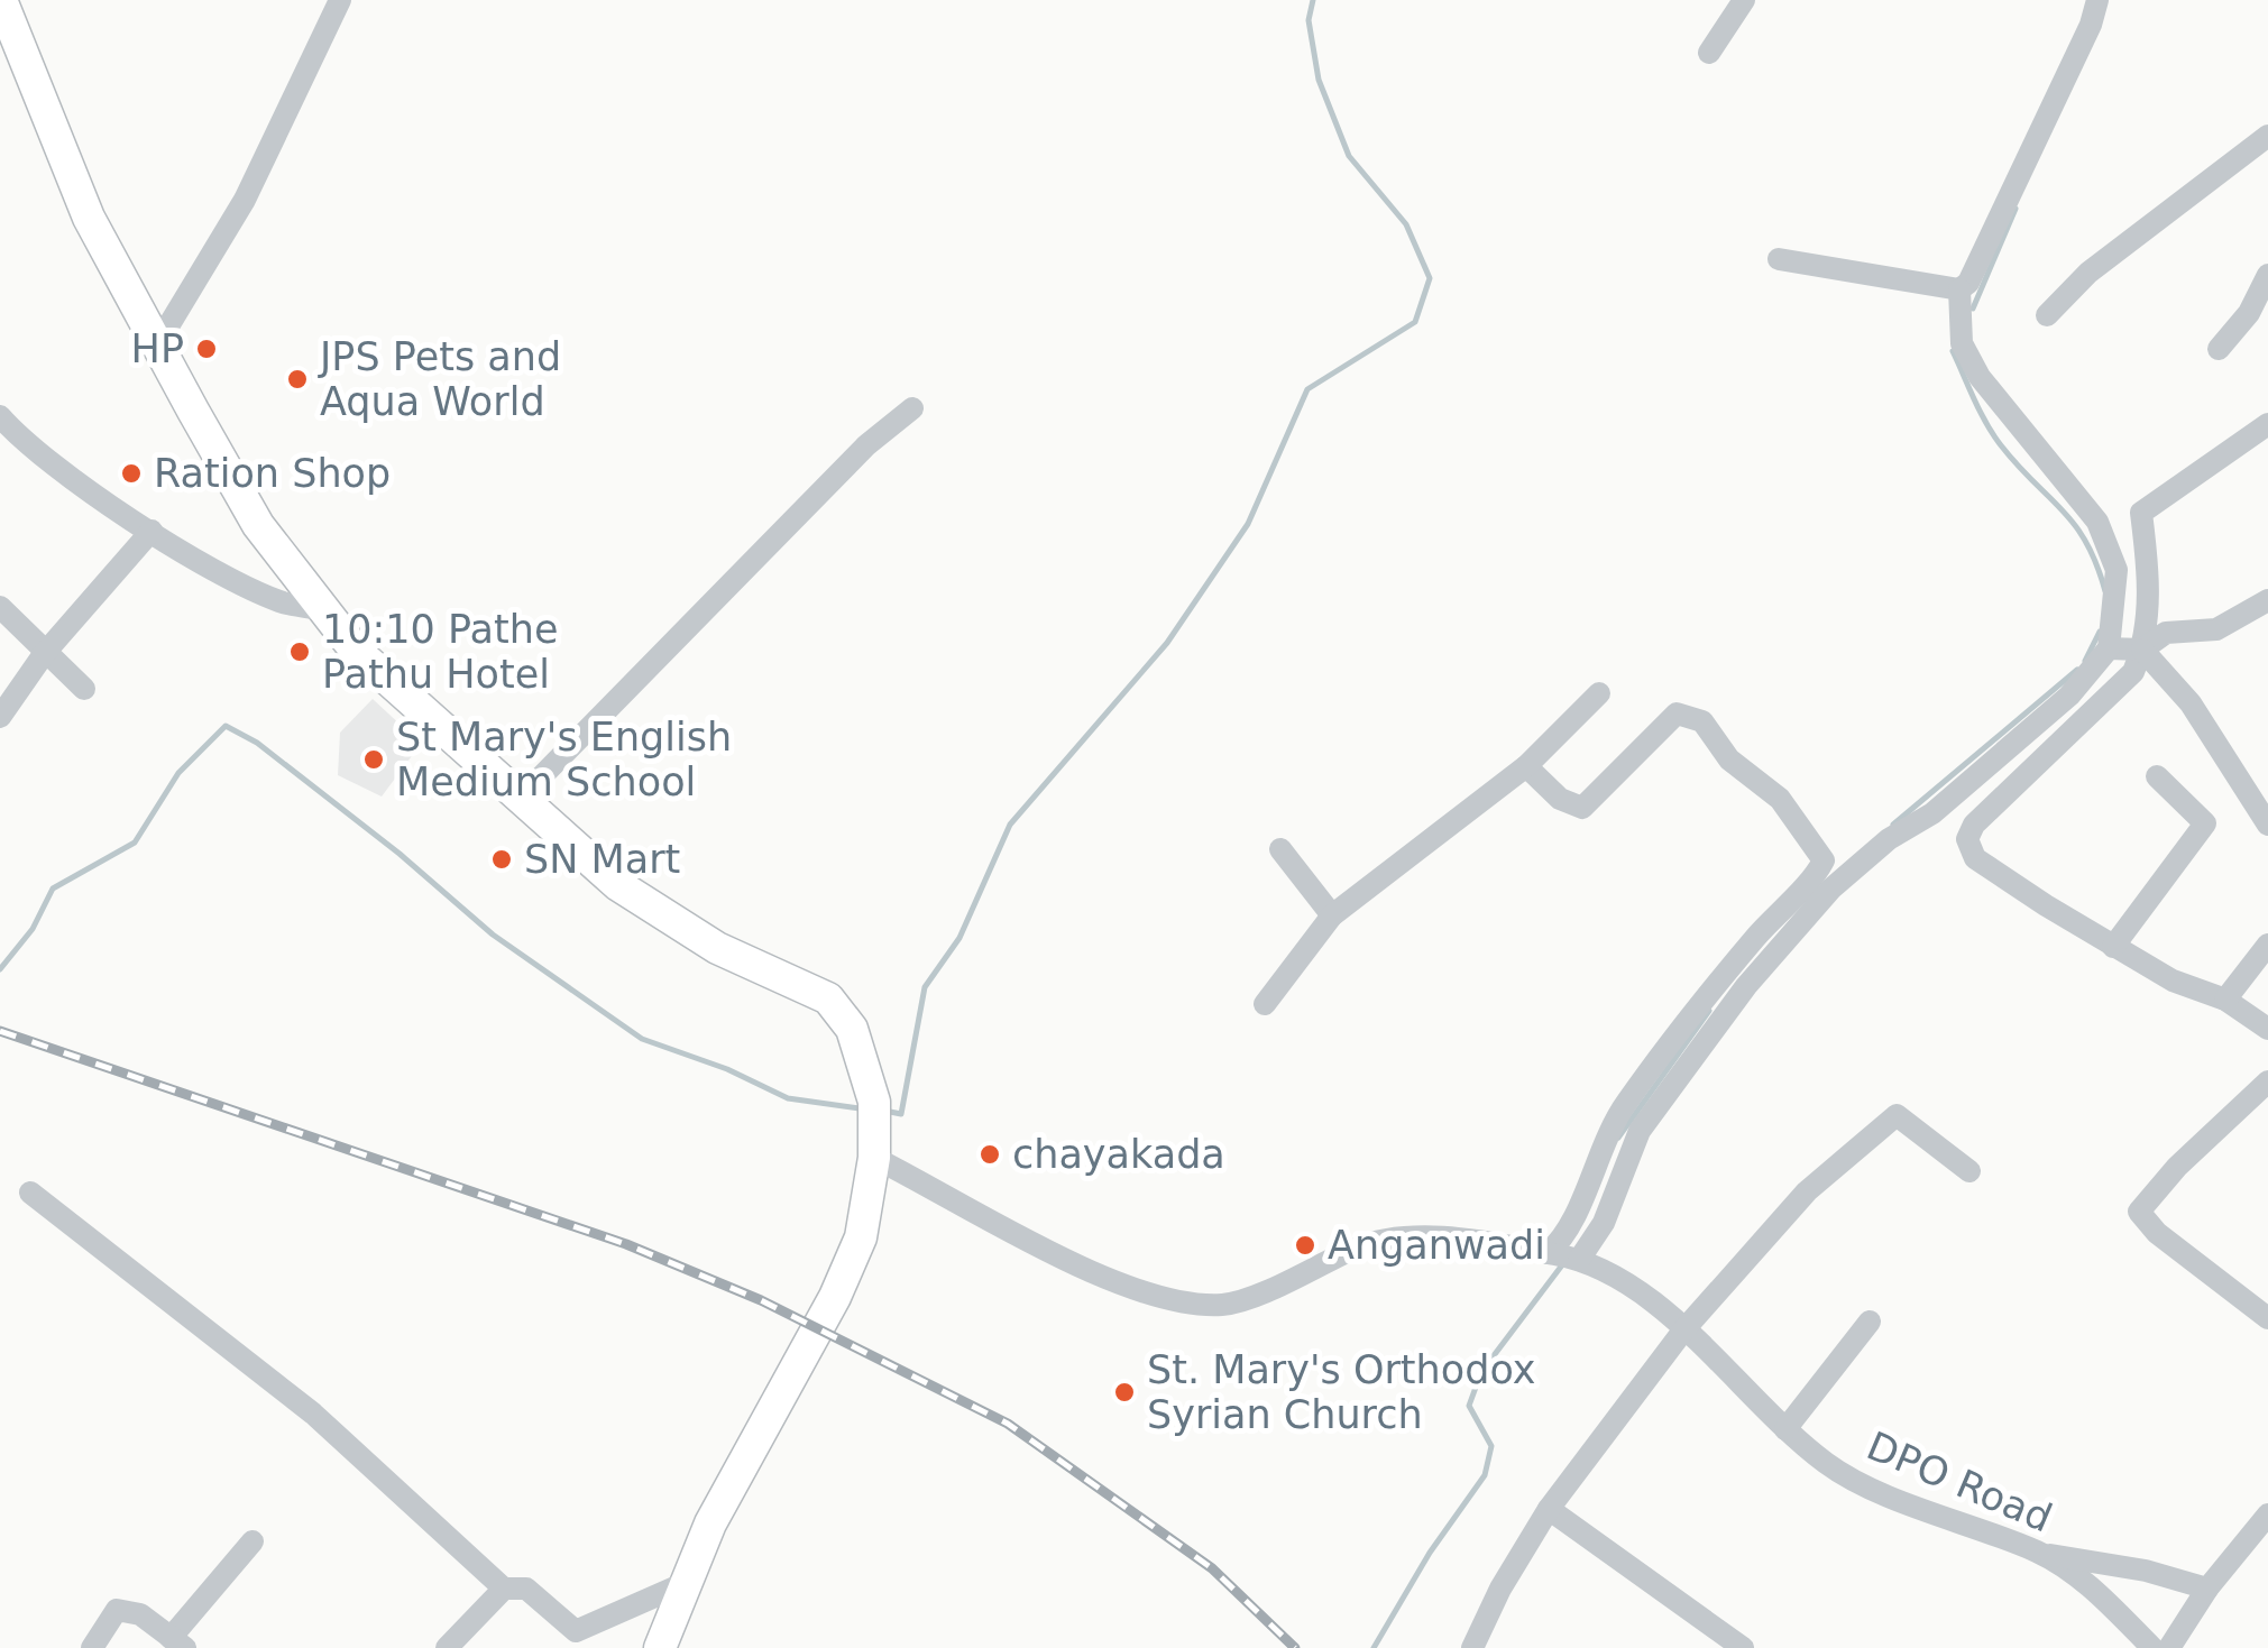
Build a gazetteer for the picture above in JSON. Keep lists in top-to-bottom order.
{
  "streets": {
    "street": ["DPO Road"]
  },
  "places": [
    "HP",
    "JPS Pets and Aqua World",
    "Ration Shop",
    "10:10 Pathe Pathu Hotel",
    "St Mary's English Medium School",
    "SN Mart",
    "chayakada",
    "Anganwadi",
    "St. Mary's Orthodox Syrian Church"
  ]
}
